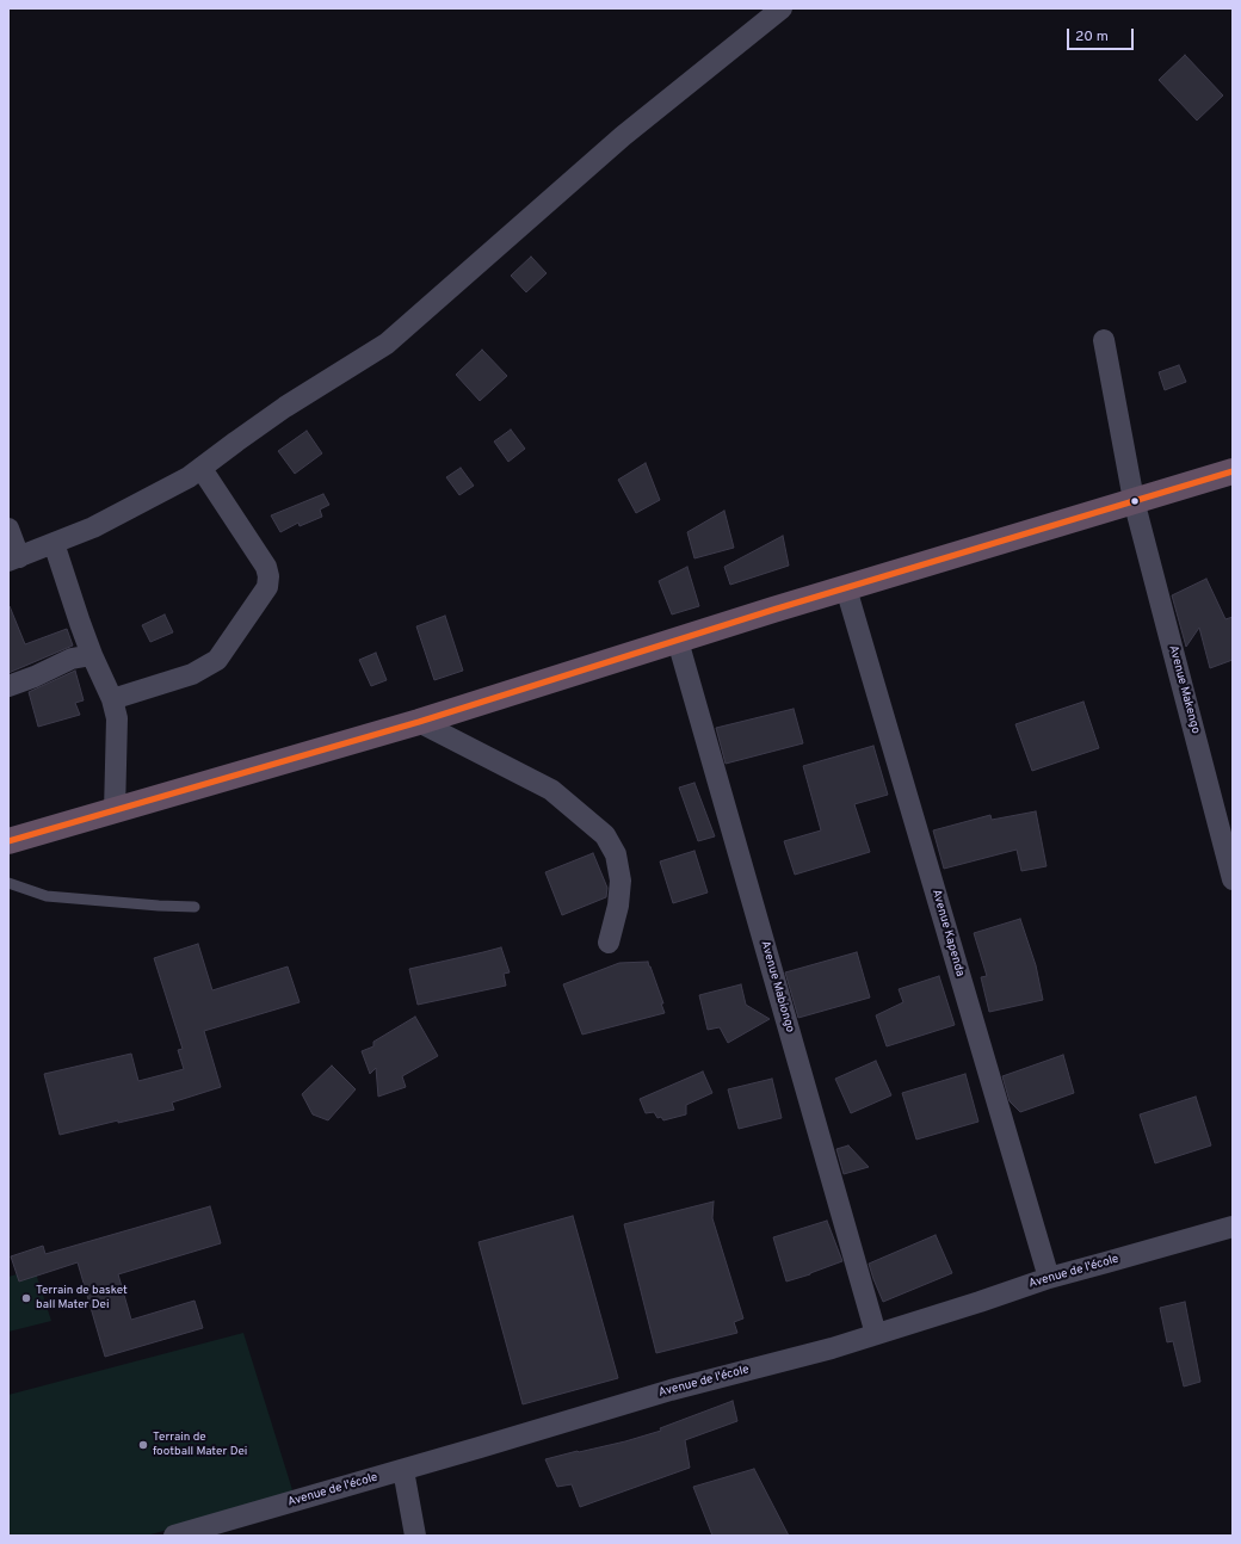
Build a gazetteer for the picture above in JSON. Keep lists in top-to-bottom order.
{
  "streets": {
    "street": [
      "Avenue Makengo",
      "Avenue Kapenda",
      "Avenue Mabiongo",
      "Avenue de l'école"
    ]
  },
  "crossings": [
    ["Avenue Kapenda", "Avenue de l'école"],
    ["Avenue Mabiongo", "Avenue de l'école"]
  ],
  "places": ["Terrain de basket ball Mater Dei", "Terrain de football Mater Dei"],
  "scale_bar": "20 m"
}
